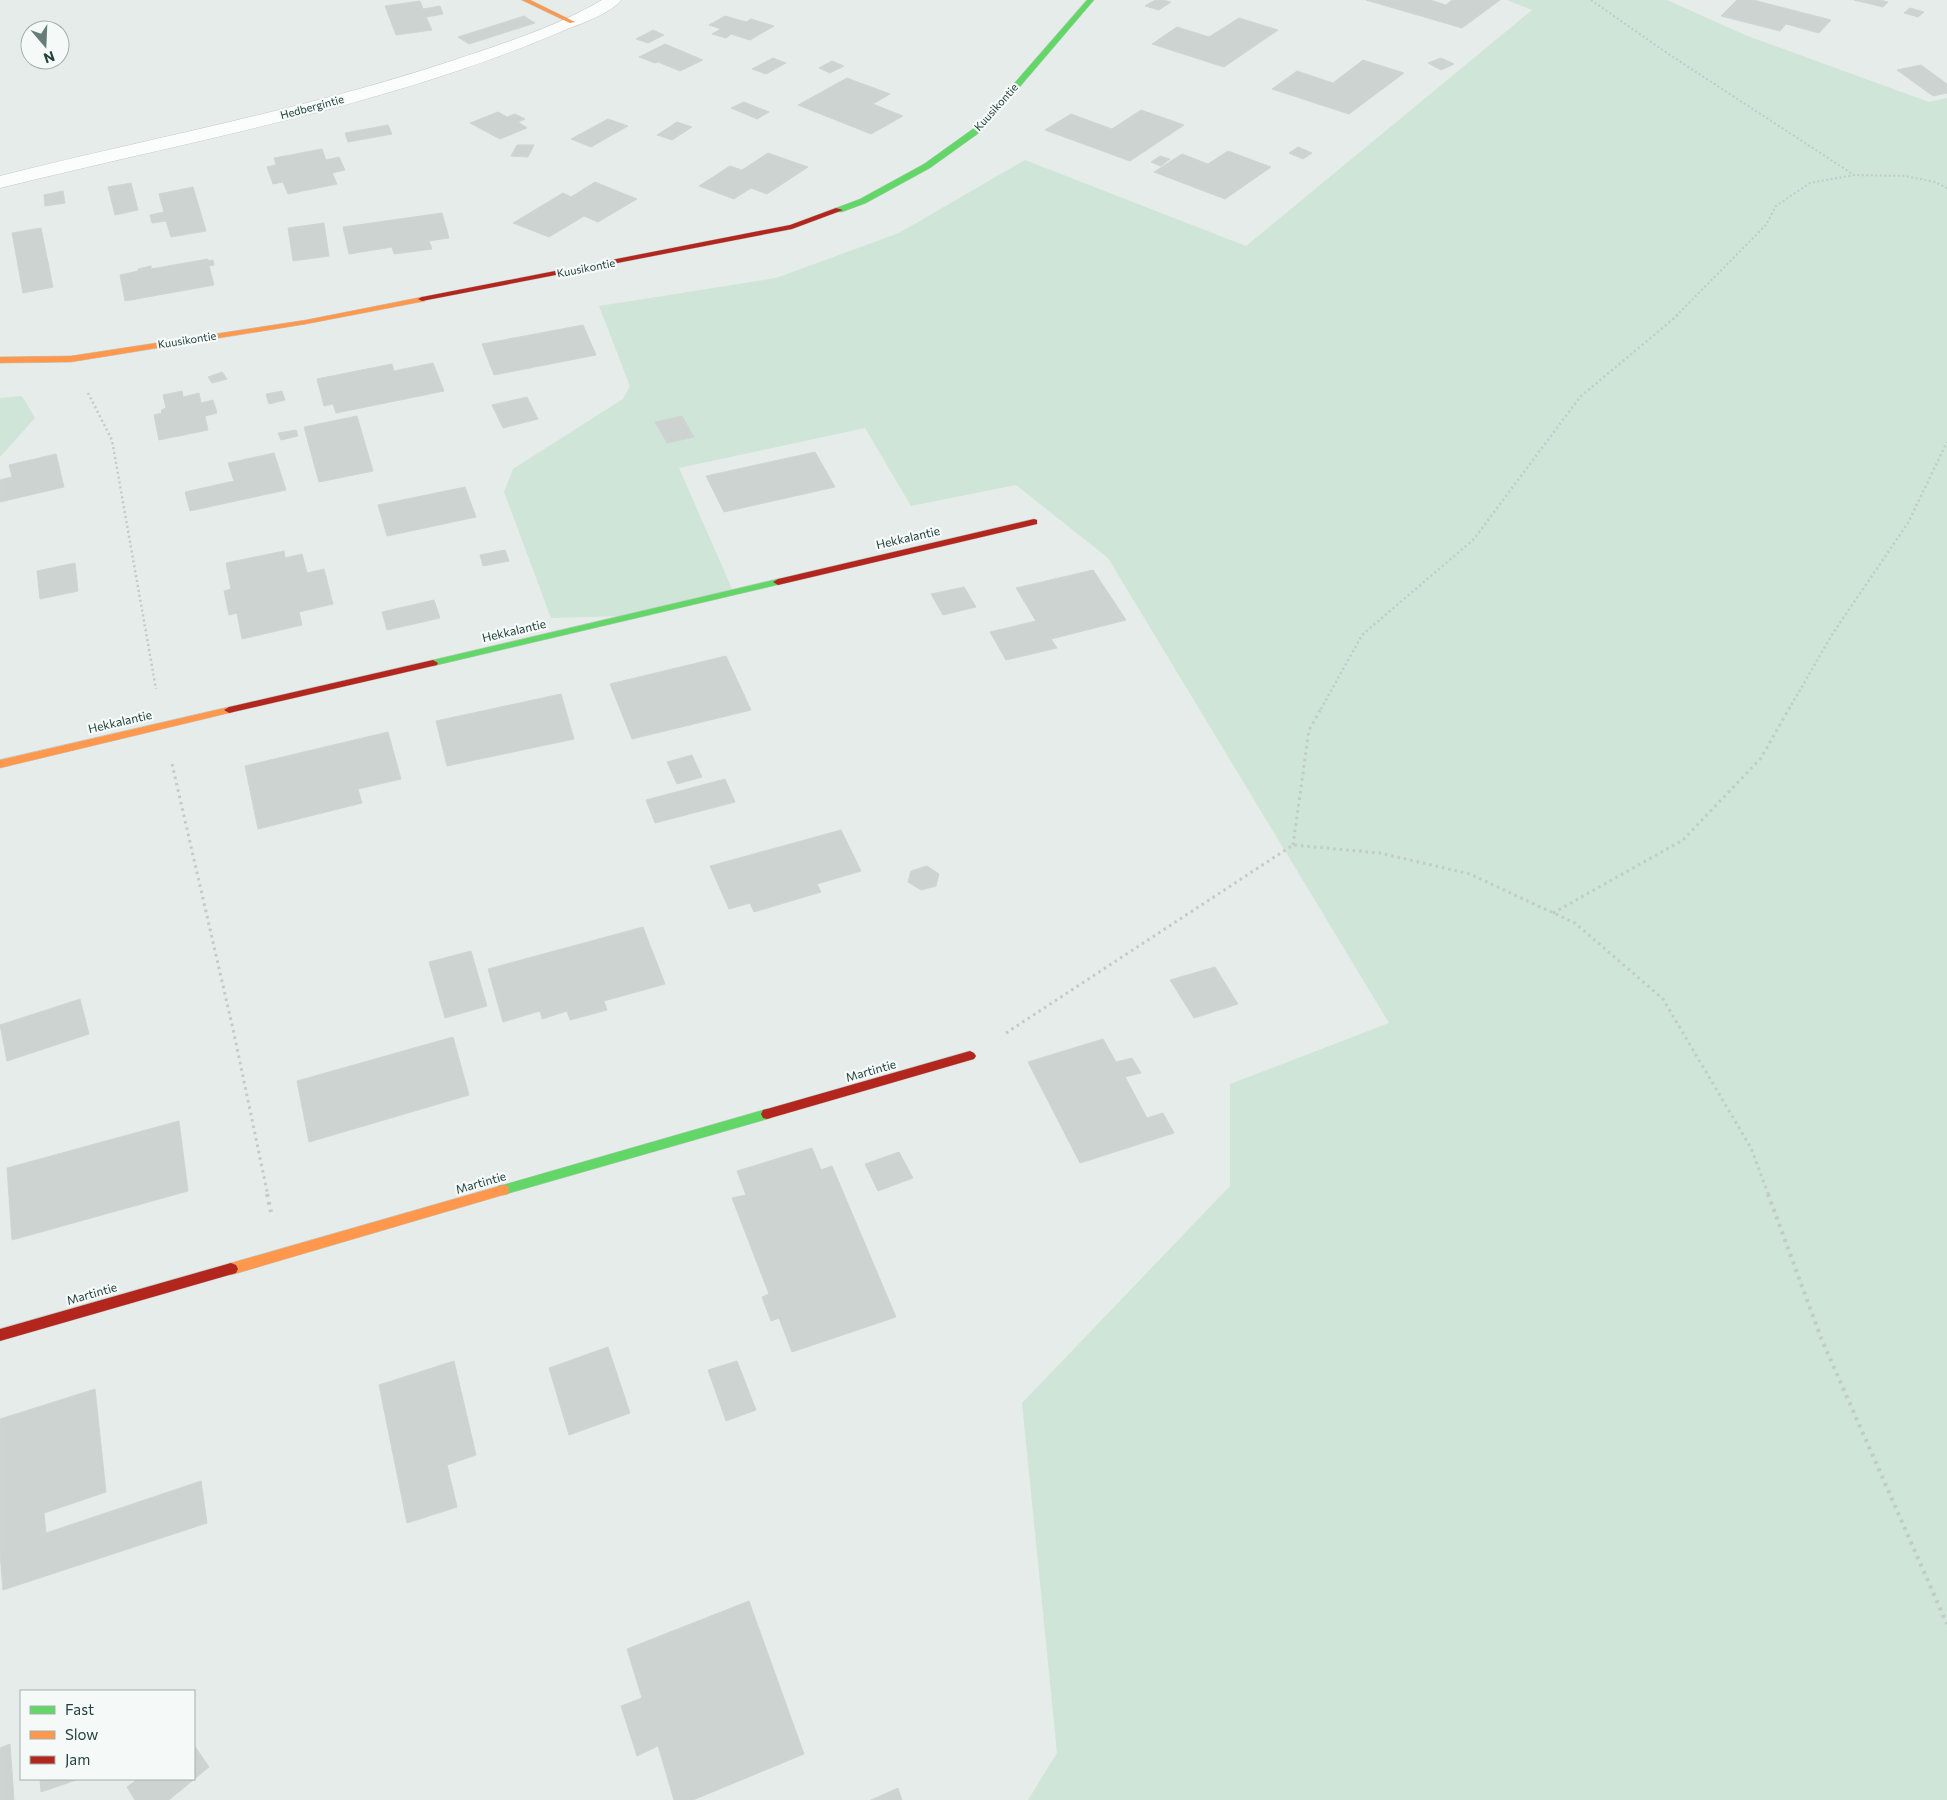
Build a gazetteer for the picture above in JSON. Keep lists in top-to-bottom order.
{
  "streets": {
    "street": [
      "Hedbergintie",
      "Kuusikontie",
      "Hekkalantie",
      "Martintie"
    ]
  },
  "legend": ["Fast", "Slow", "Jam"],
  "north": "bottom"
}
